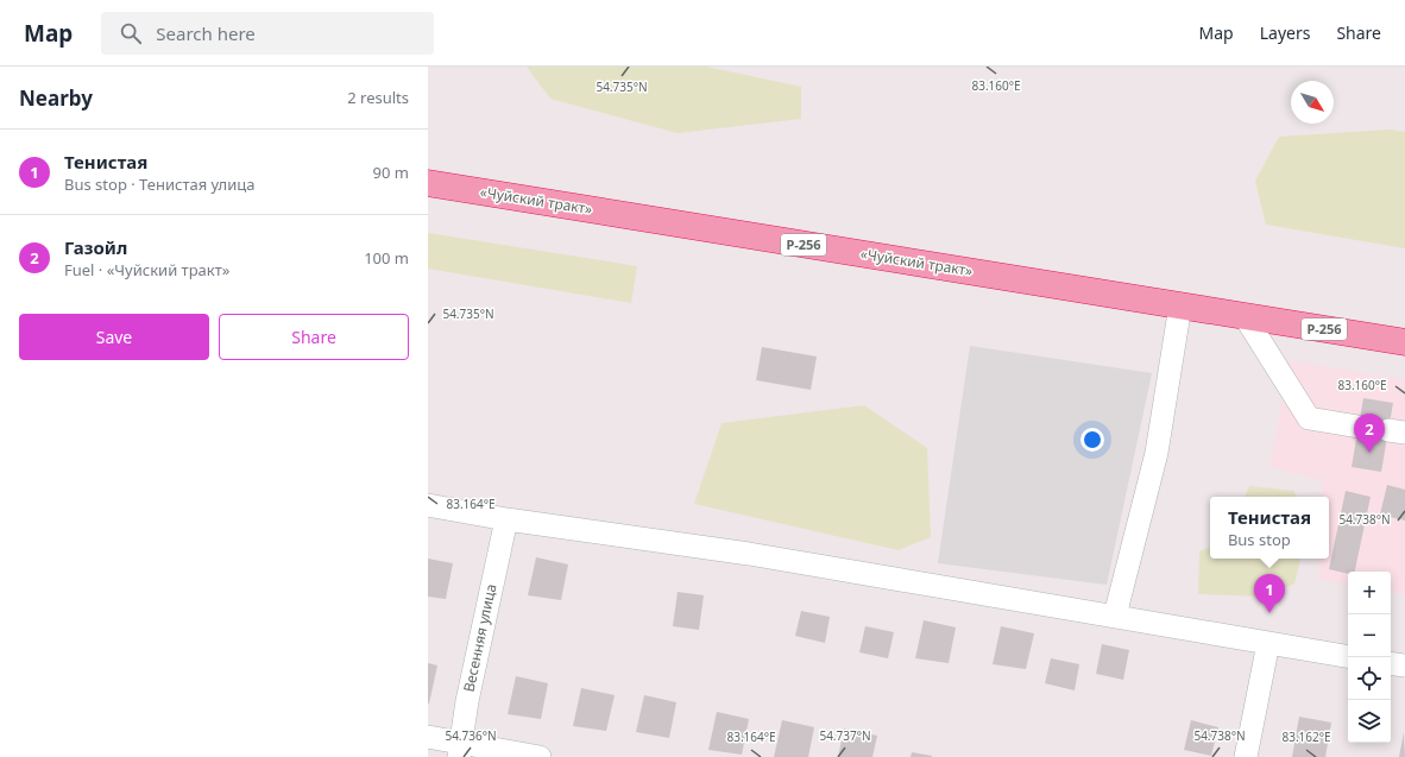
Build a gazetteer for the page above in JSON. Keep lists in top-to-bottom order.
{
  "streets": {
    "highway": ["«Чуйский тракт»", "Р-256"],
    "street": ["Весенняя улица"]
  },
  "north": "bottom right",
  "page": {
    "header": "Map",
    "search": "Search here",
    "nav": ["Map", "Layers", "Share"],
    "heading": ["Nearby", "2 results"],
    "list": [
      {
        "mark": "1",
        "name": "Тенистая",
        "note": "Bus stop · Тенистая улица",
        "value": "90 m"
      },
      {
        "mark": "2",
        "name": "Газойл",
        "note": "Fuel · «Чуйский тракт»",
        "value": "100 m"
      }
    ],
    "buttons": ["Save", "Share"],
    "pins": ["2", "1"],
    "popup": ["Тенистая", "Bus stop"],
    "map_buttons": ["+", "−"]
  },
  "coordinates": [
    "83.160°E",
    "54.735°N",
    "83.164°E",
    "54.738°N",
    "54.736°N",
    "54.737°N",
    "83.162°E"
  ]
}
